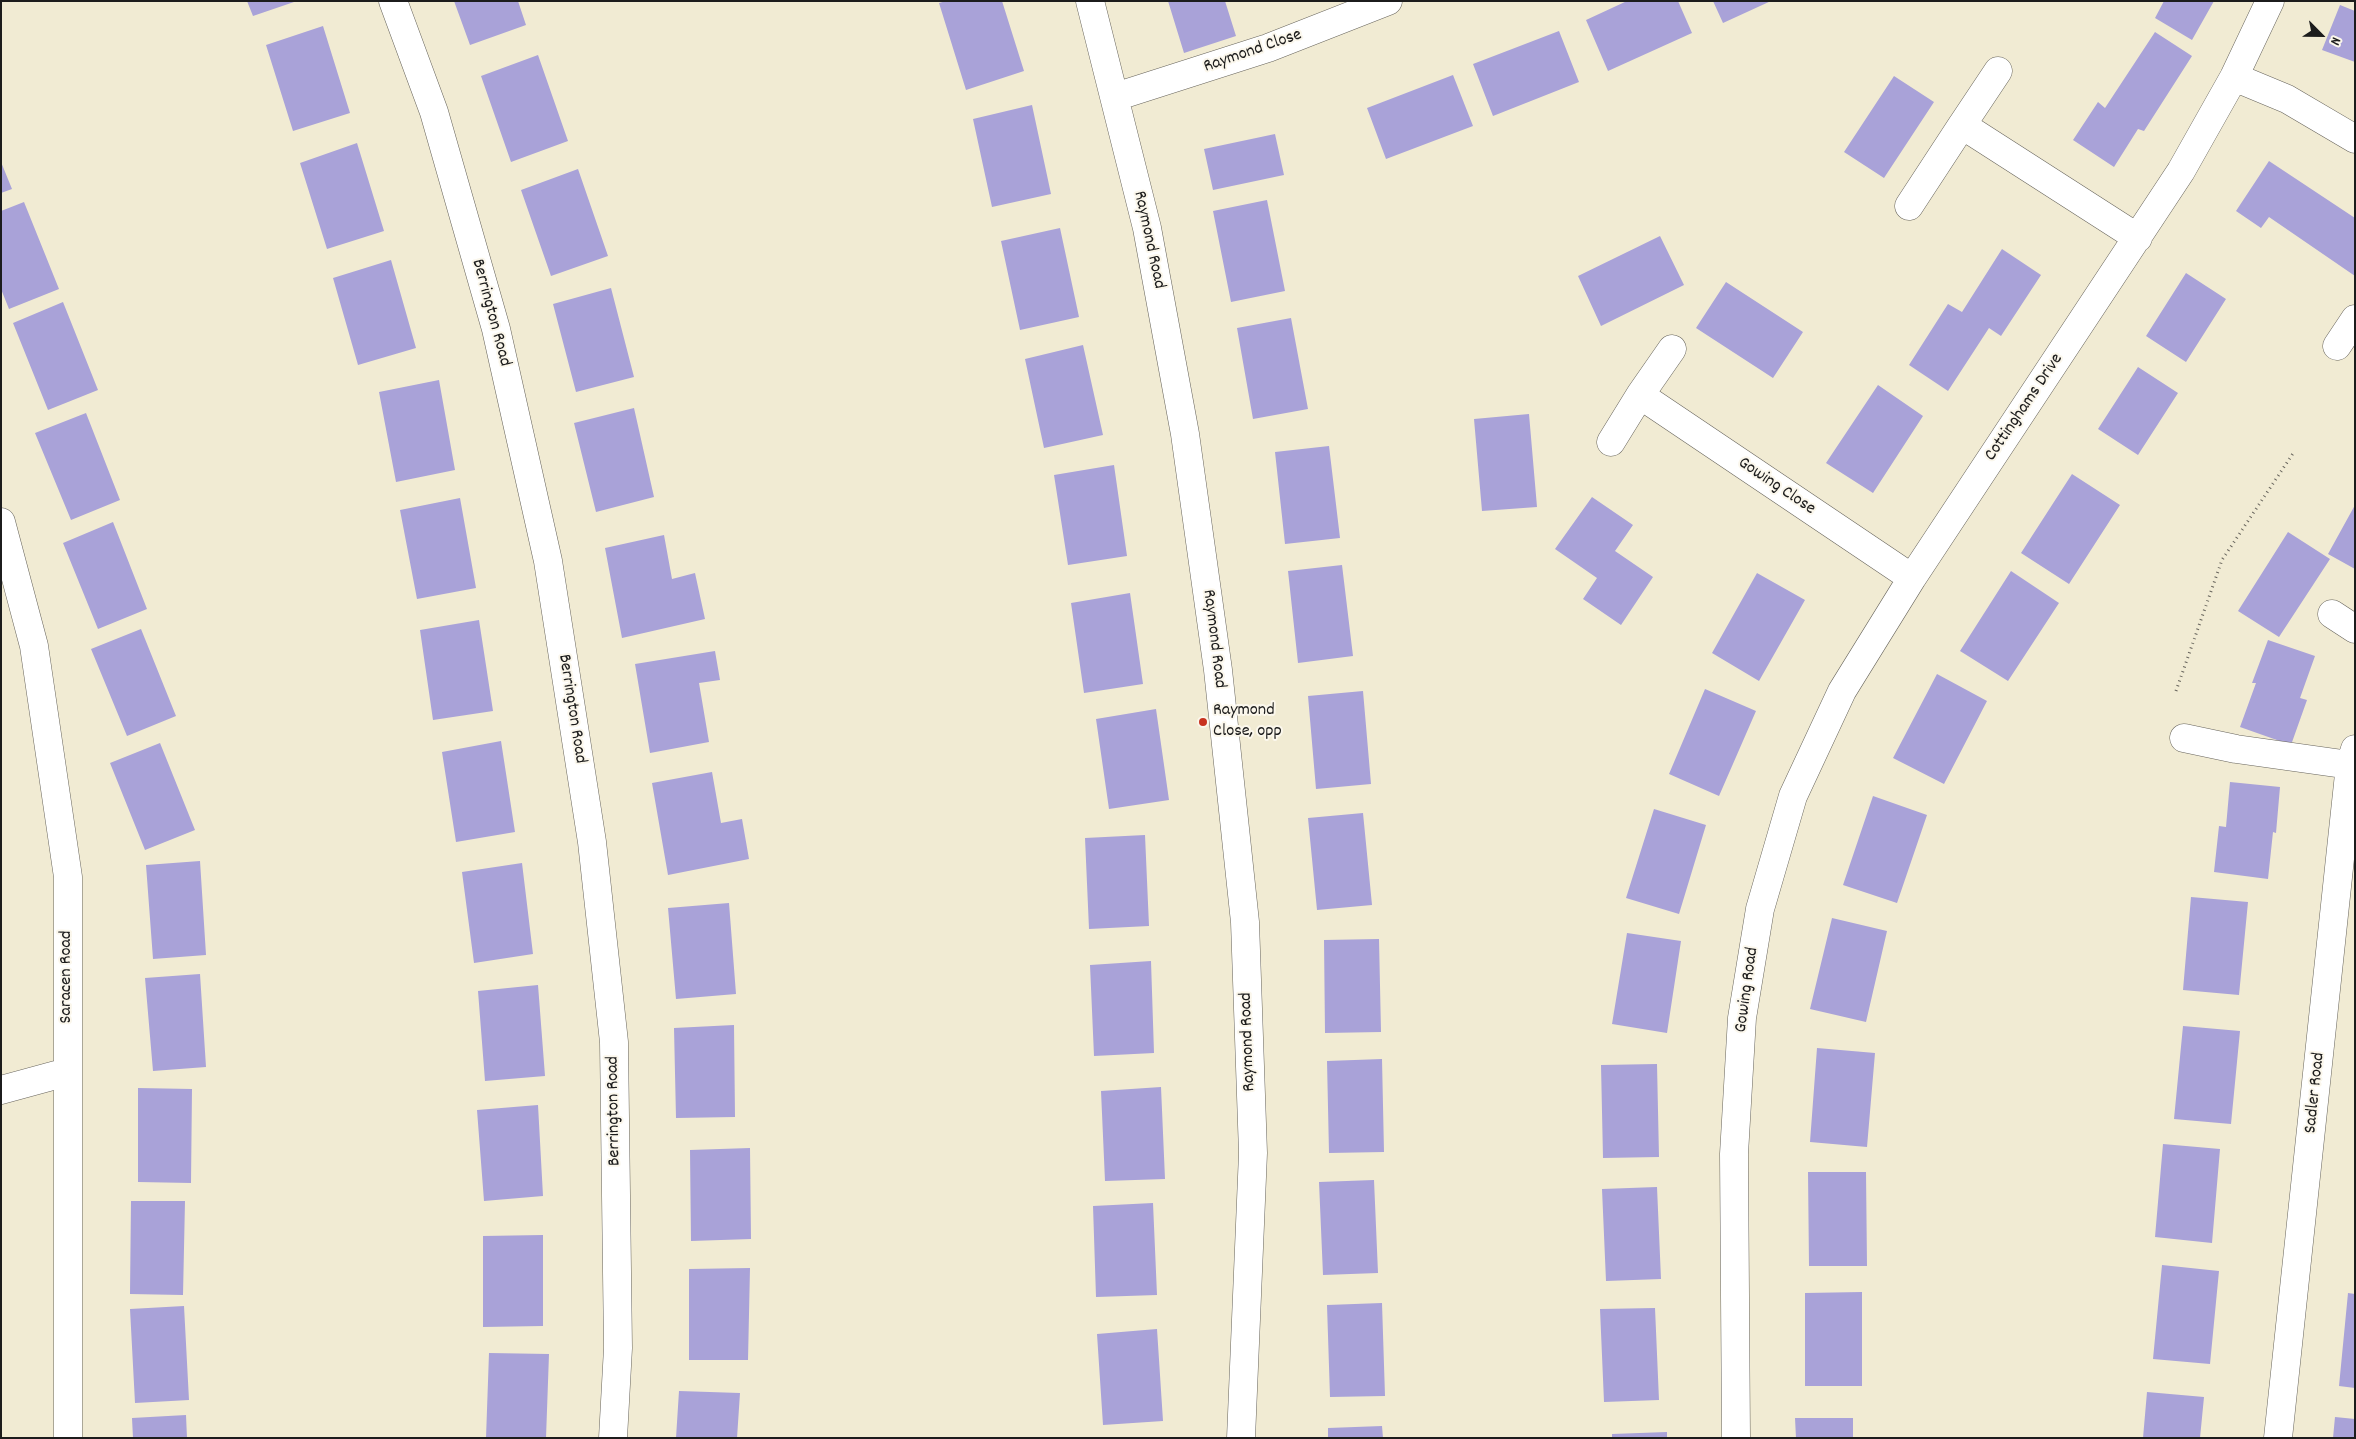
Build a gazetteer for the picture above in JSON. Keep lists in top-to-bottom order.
{
  "streets": {
    "street": [
      "Raymond Close",
      "Raymond Road",
      "Berrington Road",
      "Cottinghams Drive",
      "Gowing Close",
      "Saracen Road",
      "Gowing Road",
      "Sadler Road"
    ]
  },
  "crossings": [
    ["Raymond Close", "Raymond Road"],
    ["Cottinghams Drive", "Gowing Close"],
    ["Cottinghams Drive", "Gowing Road"],
    ["Gowing Close", "Gowing Road"]
  ],
  "places": ["Raymond Close, opp"],
  "north": "bottom right"
}
